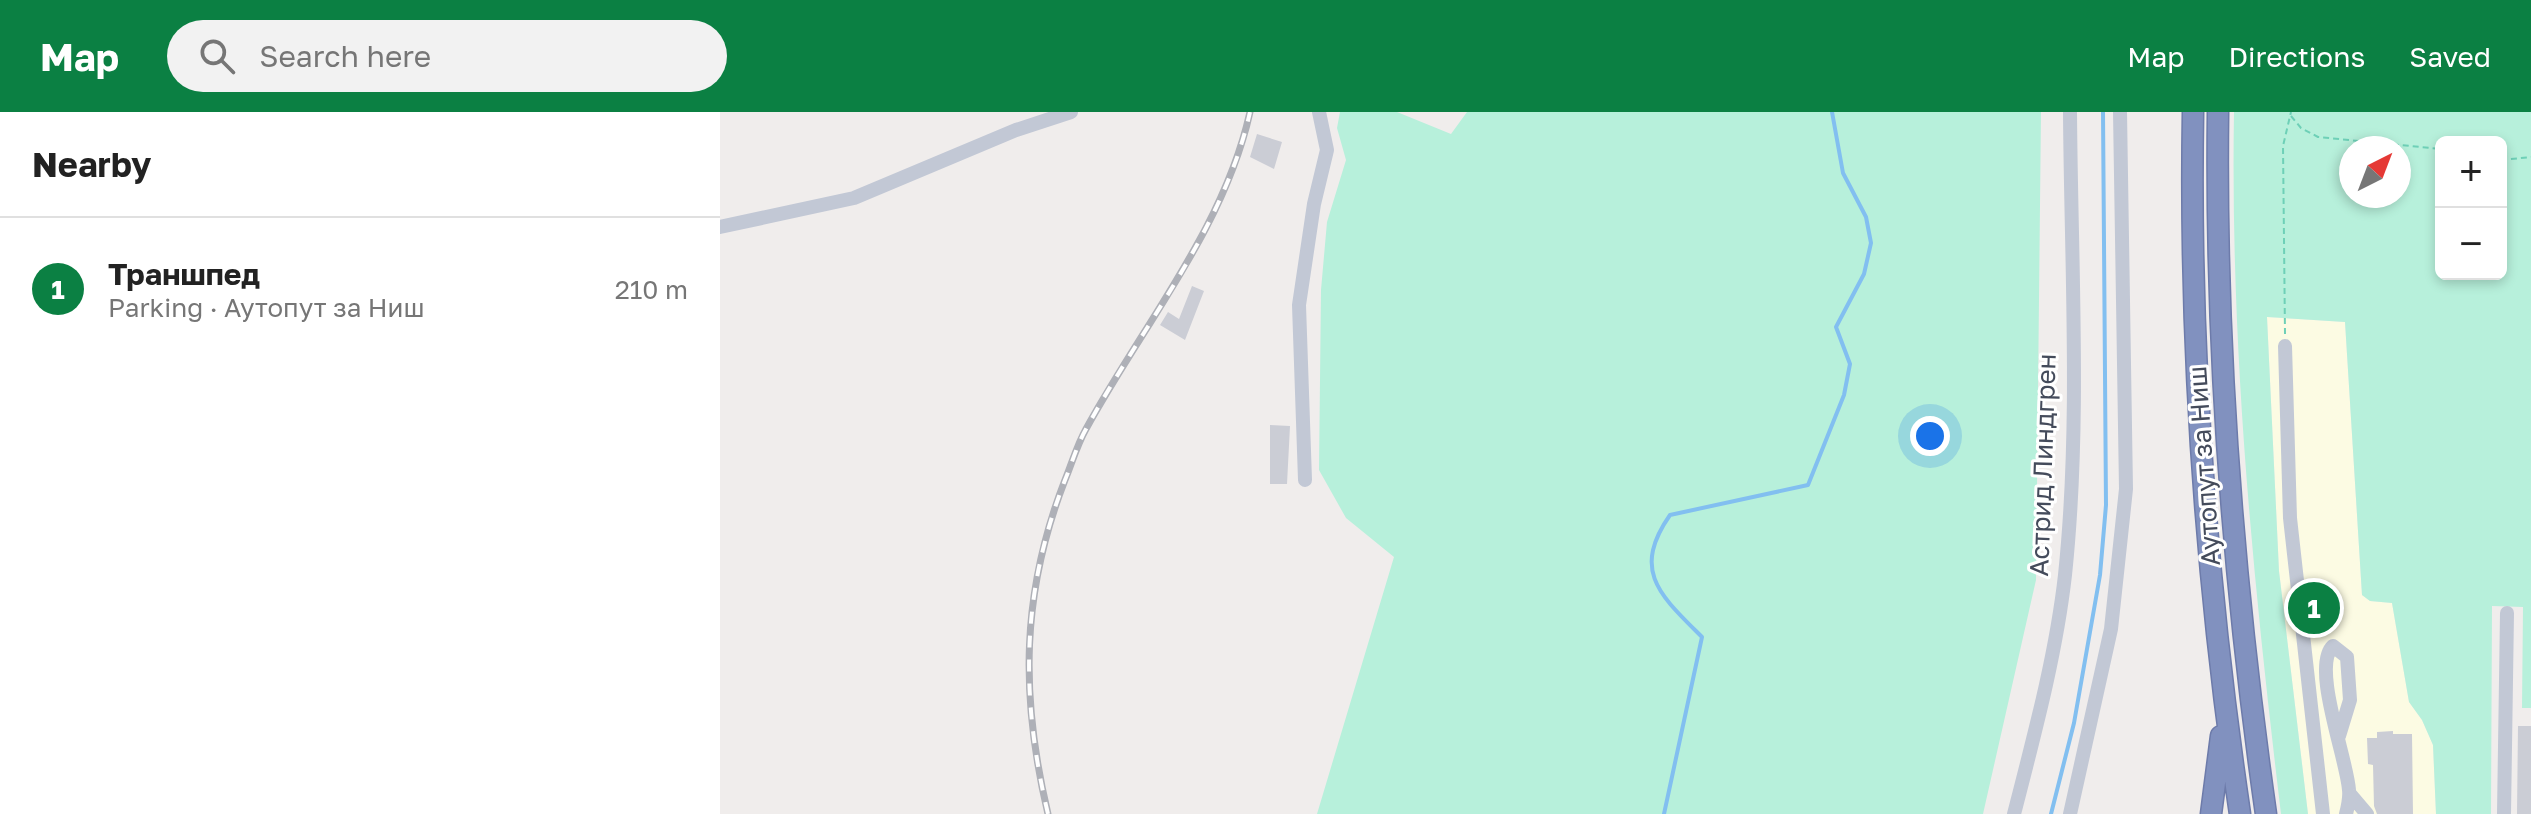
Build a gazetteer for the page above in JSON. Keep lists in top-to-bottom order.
{
  "streets": {
    "highway": ["Аутопут за Ниш"],
    "street": ["Астрид Линдгрен"]
  },
  "north": "top right",
  "page": {
    "header": "Map",
    "search": "Search here",
    "nav": ["Map", "Directions", "Saved"],
    "heading": "Nearby",
    "map_buttons": ["+", "−"],
    "list": [
      {
        "mark": "1",
        "name": "Траншпед",
        "note": "Parking · Аутопут за Ниш",
        "value": "210 m"
      }
    ],
    "pins": "1"
  }
}
